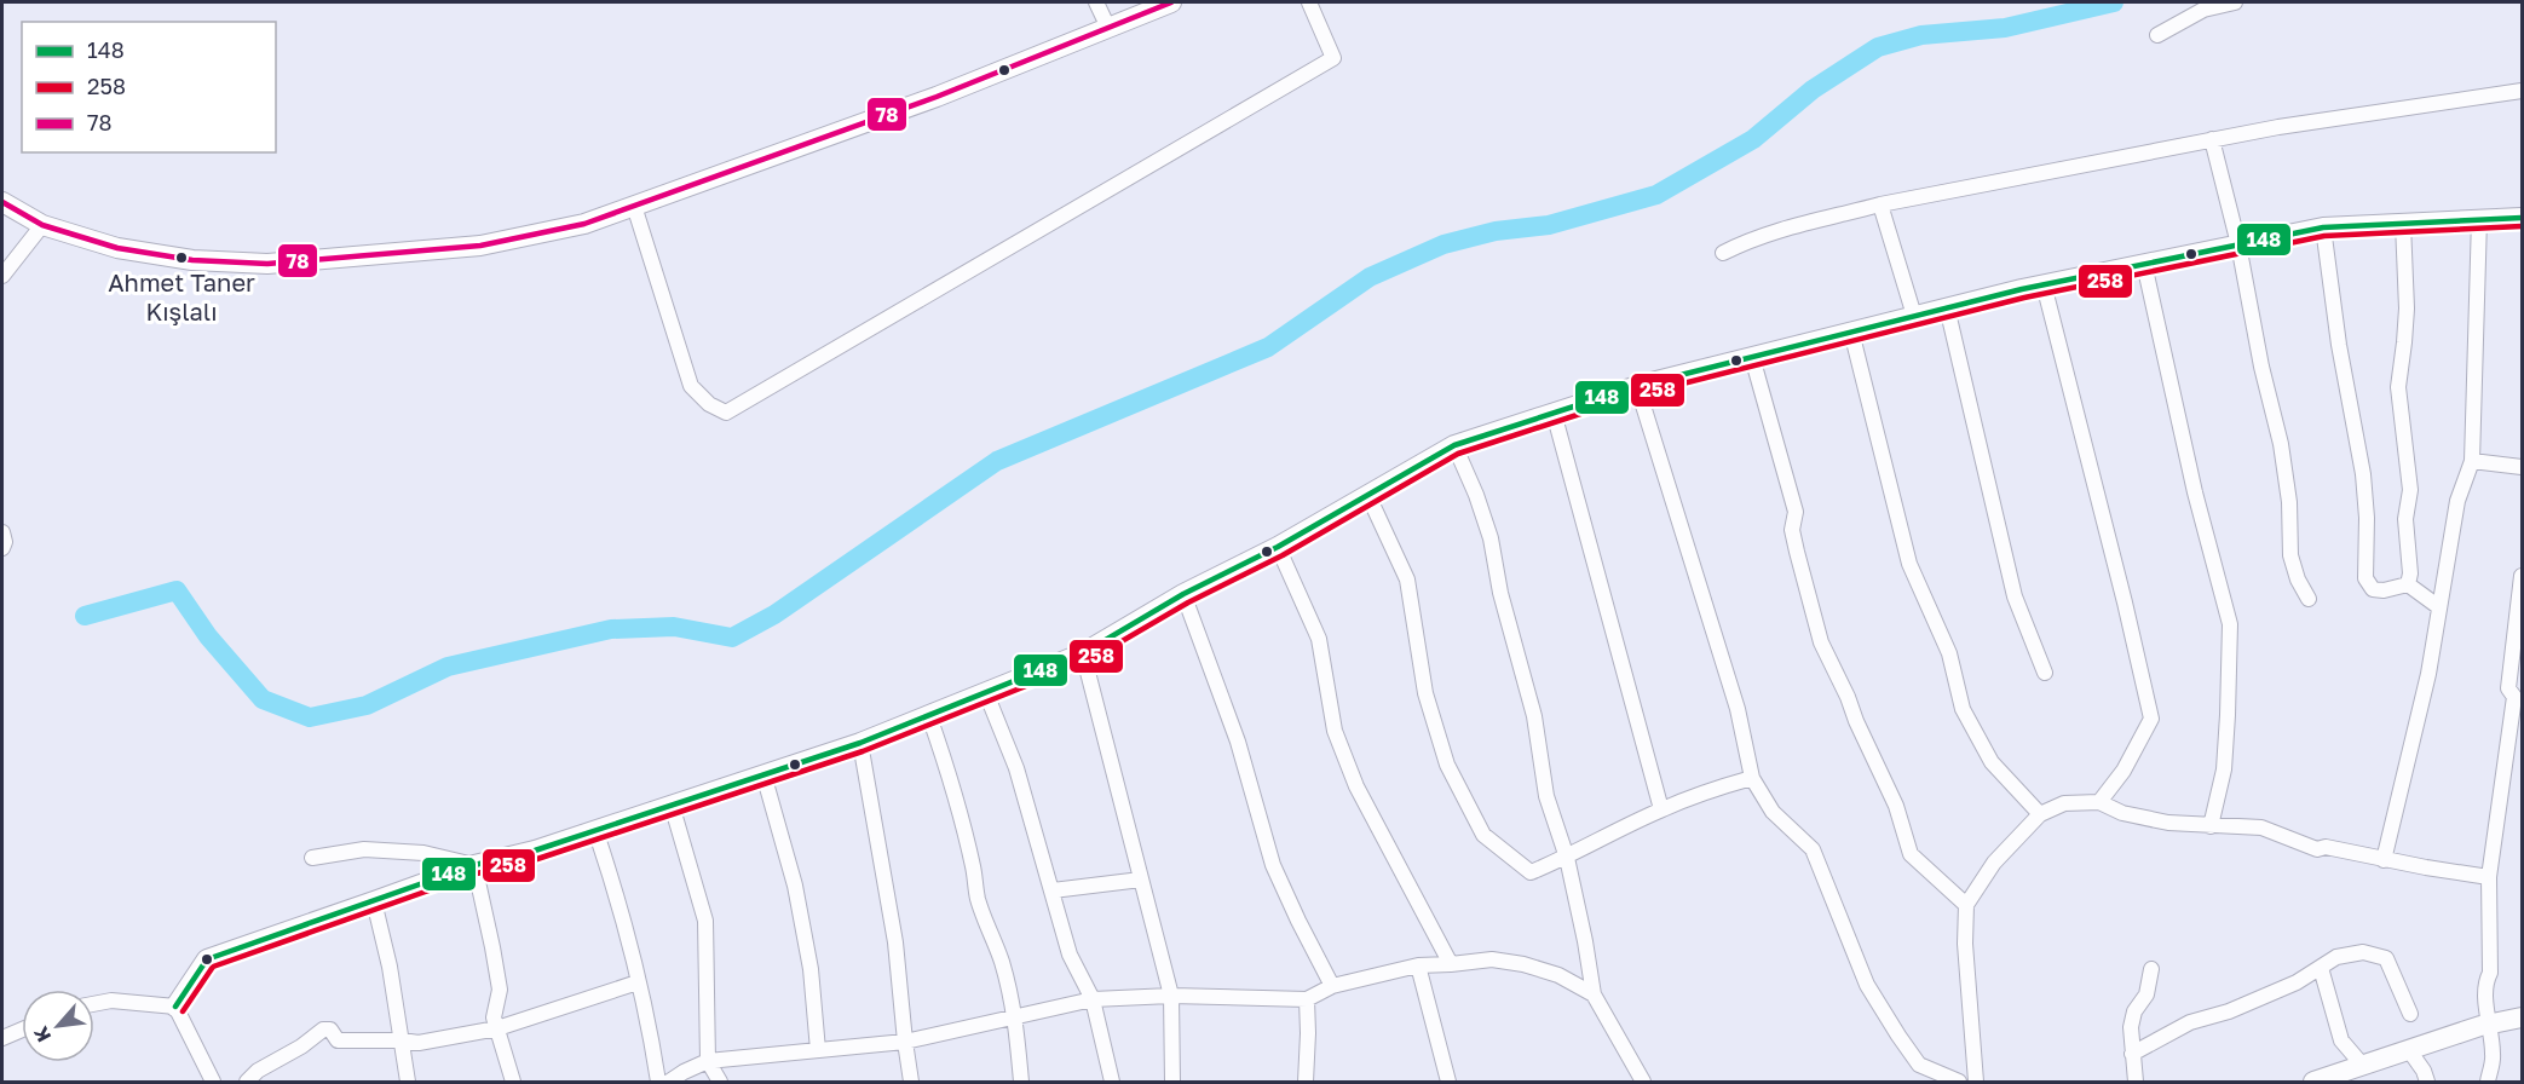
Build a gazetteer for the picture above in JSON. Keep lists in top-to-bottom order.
{
  "places": ["Ahmet Taner Kışlalı"],
  "lines": ["transit line 78", "transit line 148", "transit line 258"],
  "legend": ["148", "258", "78"],
  "north": "bottom left"
}
